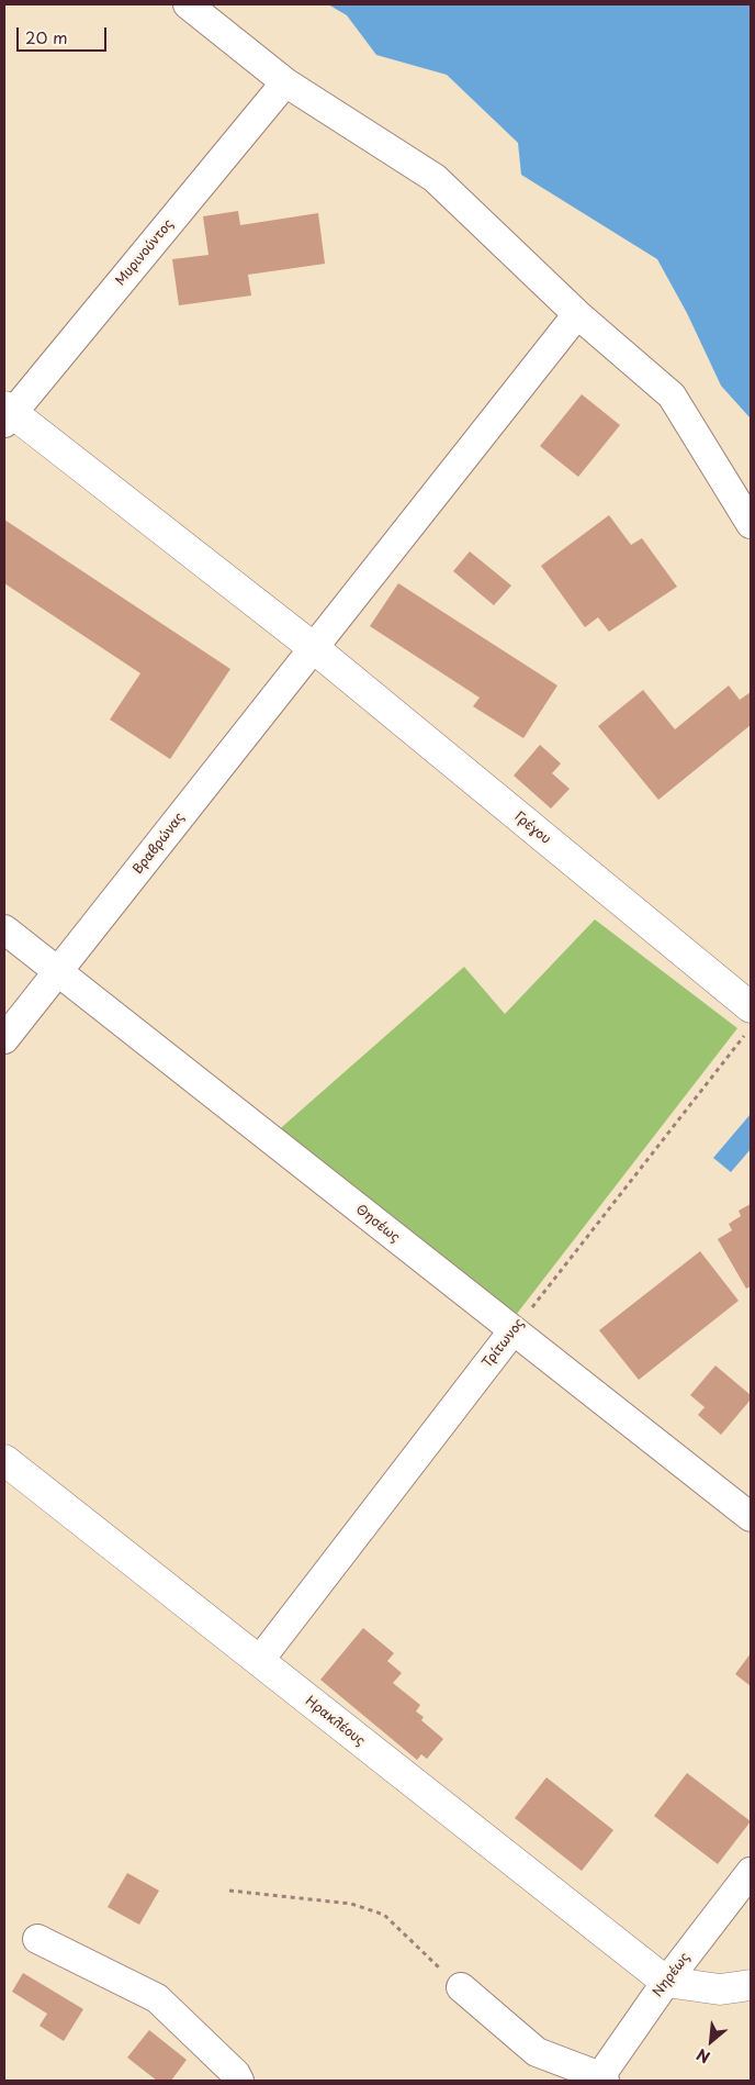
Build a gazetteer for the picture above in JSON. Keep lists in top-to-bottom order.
{
  "streets": {
    "main road": ["Γρέγου", "Ηρακλέους"],
    "street": [
      "Μυρινούντος",
      "Βραβρώνας",
      "Θησέως",
      "Τρίτωνος",
      "Νηρέως"
    ]
  },
  "crossings": [
    ["Μυρινούντος", "Γρέγου"],
    ["Γρέγου", "Βραβρώνας"],
    ["Γρέγου", "Τρίτωνος"],
    ["Βραβρώνας", "Θησέως"],
    ["Θησέως", "Τρίτωνος"],
    ["Τρίτωνος", "Ηρακλέους"],
    ["Ηρακλέους", "Νηρέως"]
  ],
  "scale_bar": "20 m",
  "north": "bottom left"
}
